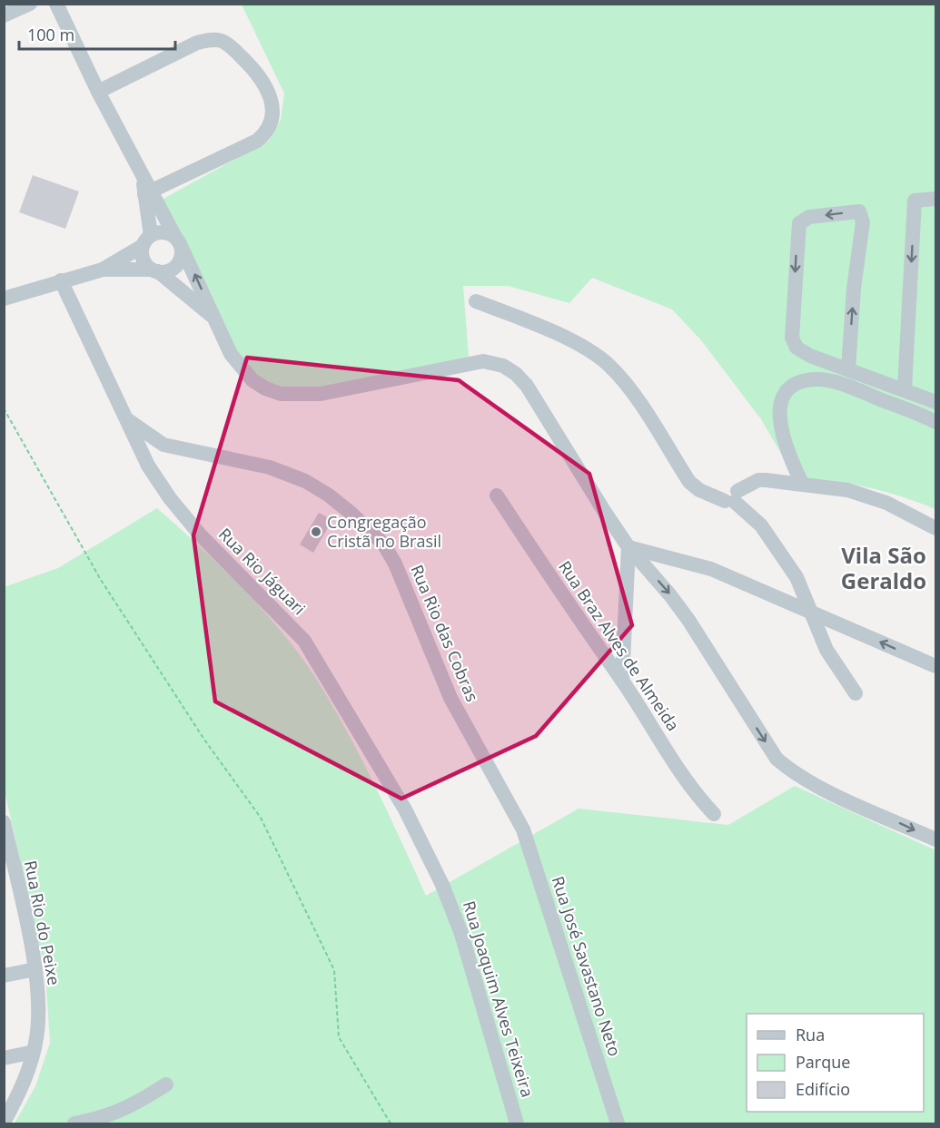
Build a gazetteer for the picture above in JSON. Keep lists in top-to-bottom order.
{
  "streets": {
    "street": [
      "Rua Rio Jáguari",
      "Rua Rio das Cobras",
      "Rua Braz Alves de Almeida",
      "Rua Rio do Peixe",
      "Rua José Savastano Neto",
      "Rua Joaquim Alves Teixeira"
    ]
  },
  "crossings": [
    ["Rua Rio Jáguari", "Rua Rio das Cobras"],
    ["Rua Rio Jáguari", "Rua Joaquim Alves Teixeira"],
    ["Rua Rio das Cobras", "Rua José Savastano Neto"]
  ],
  "districts": ["Vila São Geraldo"],
  "places": ["Congregação Cristã no Brasil"],
  "legend": ["Rua", "Parque", "Edifício"],
  "scale_bar": "100 m"
}
